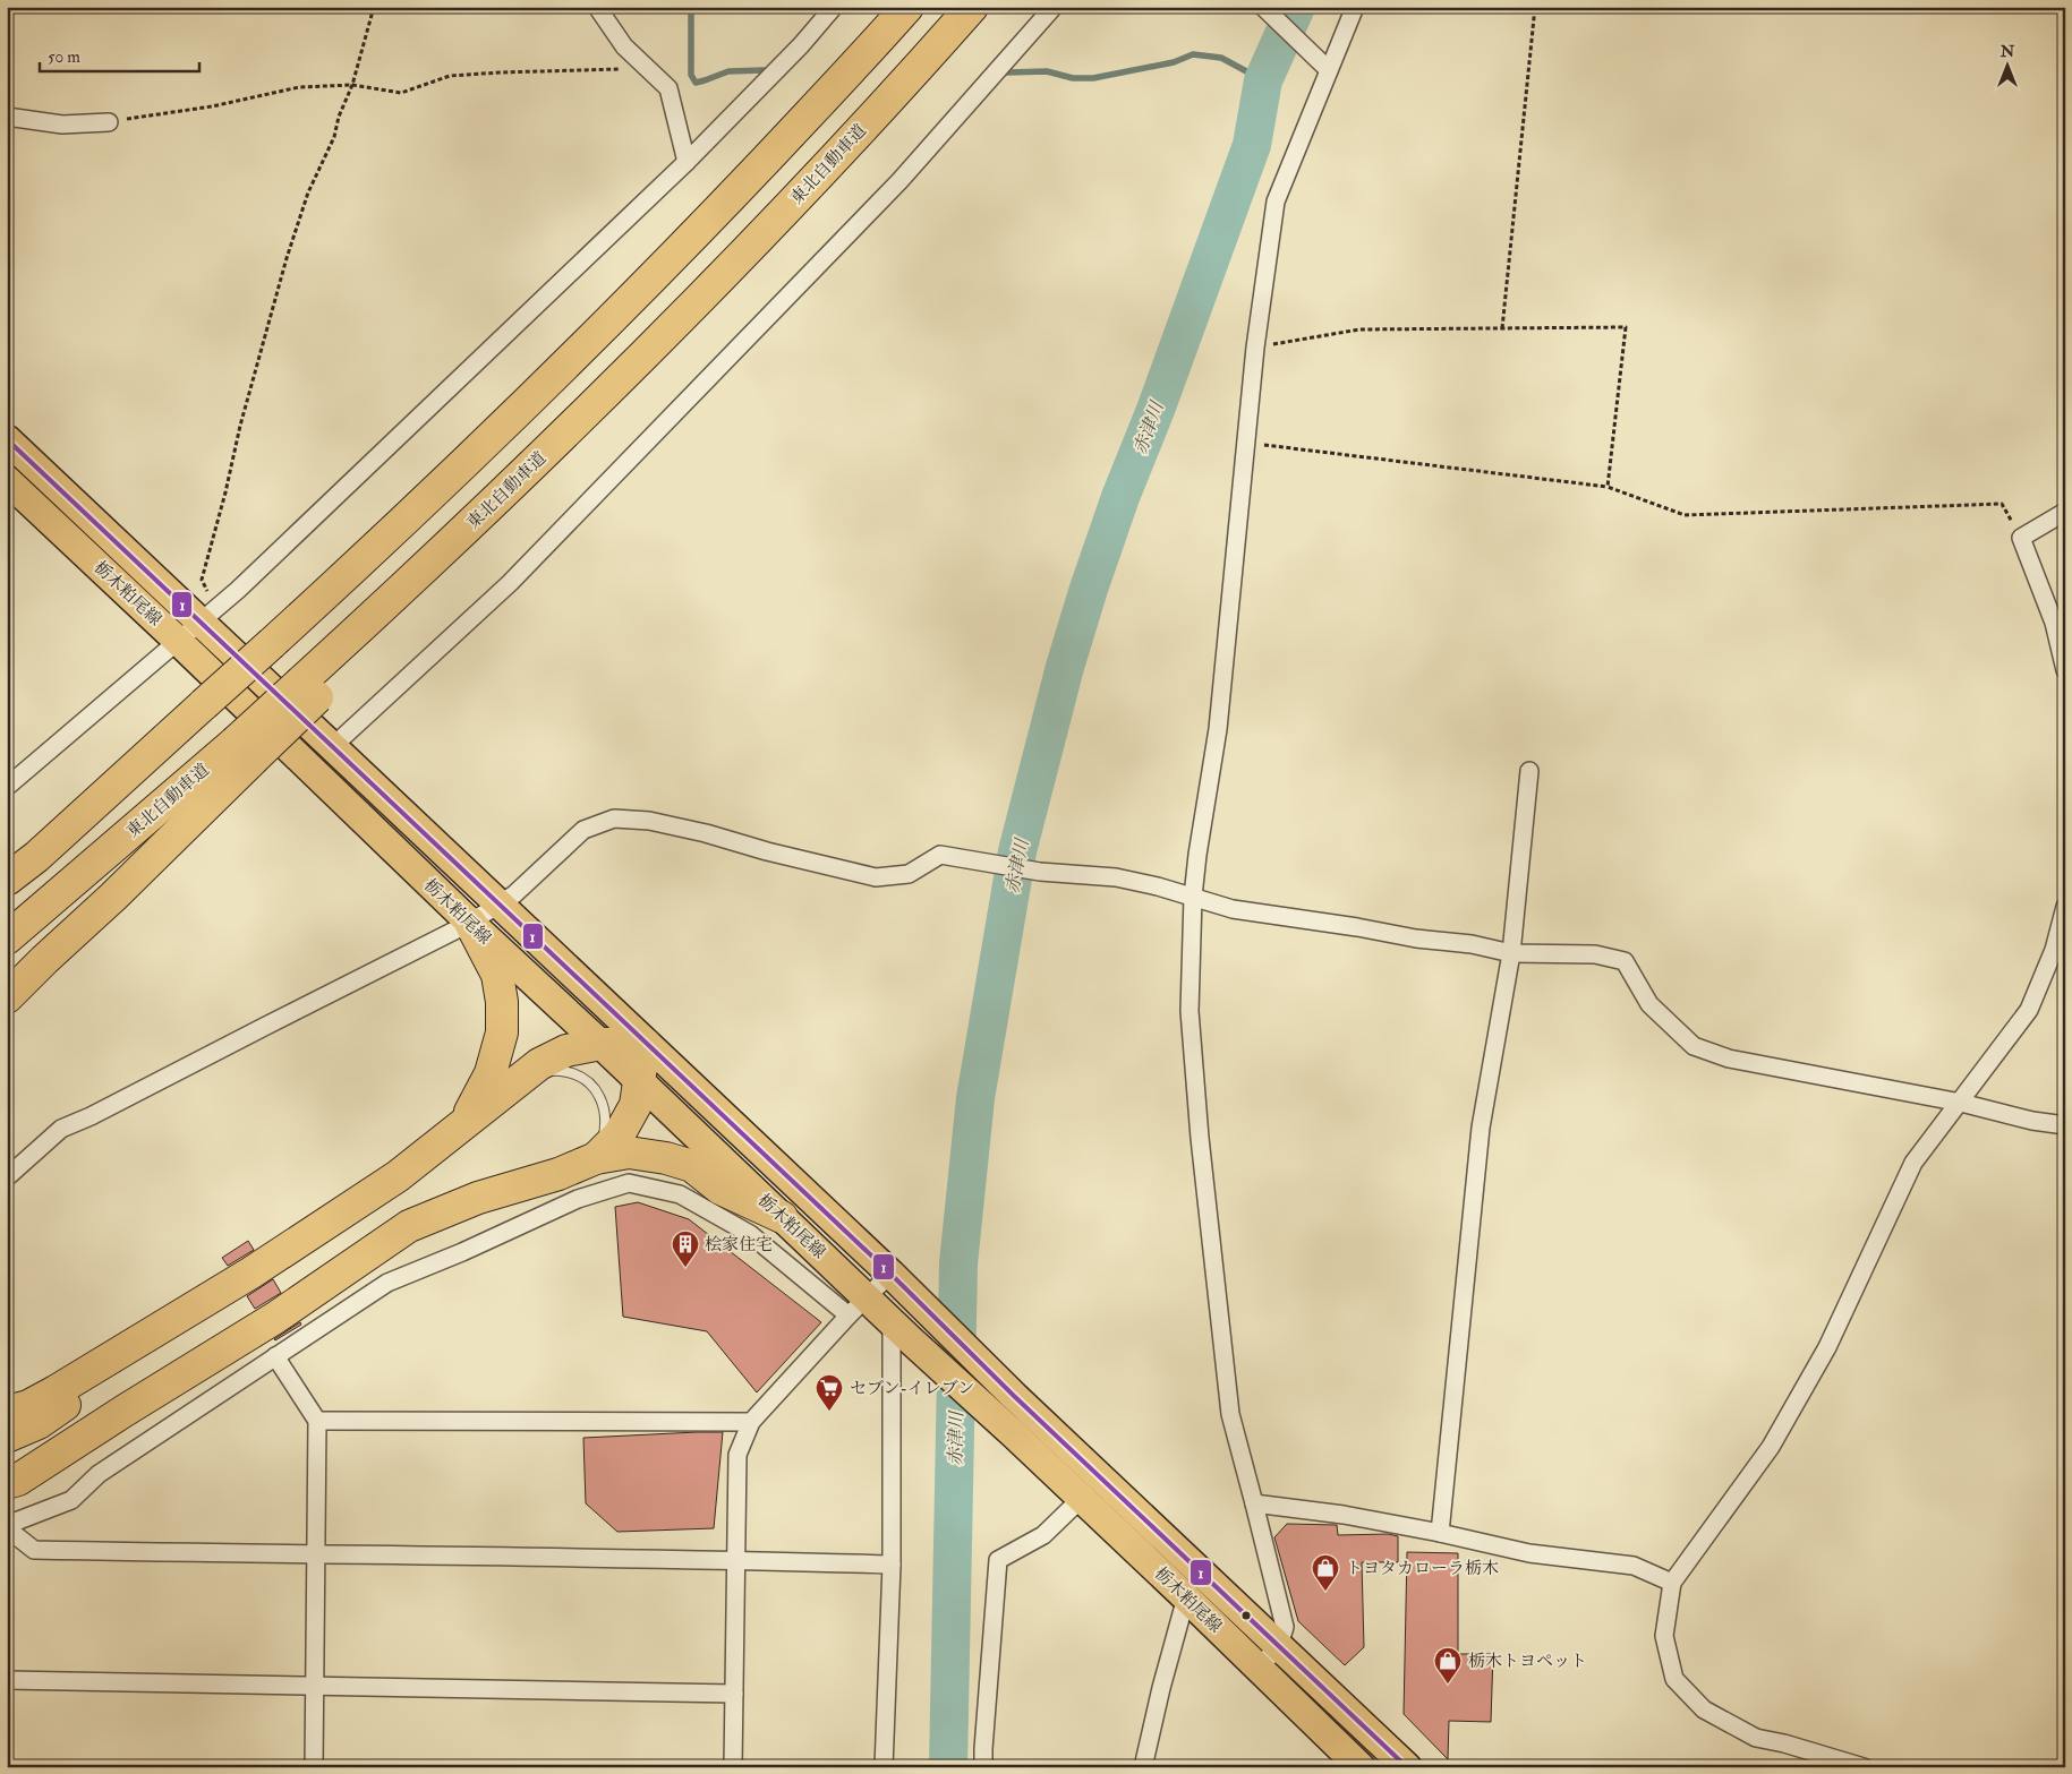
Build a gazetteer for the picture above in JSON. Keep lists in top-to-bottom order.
{
  "streets": {
    "highway": ["東北自動車道"],
    "main road": ["栃木粕尾線"]
  },
  "water": ["赤津川"],
  "places": {
    "building": ["桧家住宅"],
    "supermarket": ["セブン-イレブン"],
    "shop": ["トヨタカローラ栃木", "栃木トヨペット"]
  },
  "lines": ["transit line 1"],
  "scale_bar": "50 m",
  "north": "top"
}
